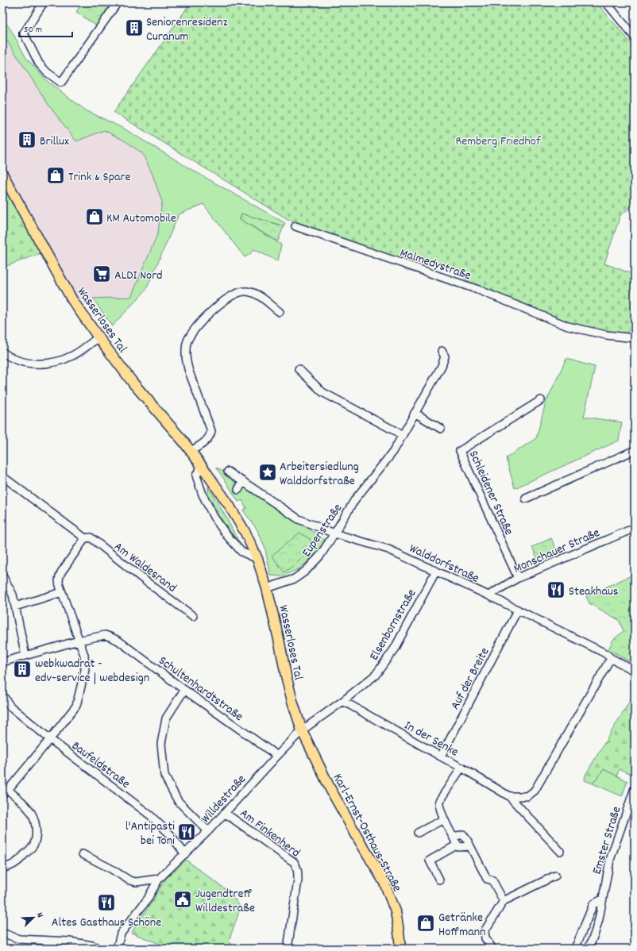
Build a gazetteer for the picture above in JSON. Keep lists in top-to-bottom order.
{
  "streets": {
    "main road": ["Wasserloses Tal", "Karl-Ernst-Osthaus-Straße"],
    "street": [
      "Malmedystraße",
      "Schleidener Straße",
      "Eupenstraße",
      "Monschauer Straße",
      "Walddorfstraße",
      "Am Waldesrand",
      "Elsenbornstraße",
      "Auf der Breite",
      "Schultenhardtstraße",
      "In der Senke",
      "Baufeldstraße",
      "Willdestraße",
      "Am Finkenherd",
      "Emster Straße"
    ]
  },
  "crossings": [
    ["Wasserloses Tal", "Eupenstraße"],
    ["Wasserloses Tal", "Elsenbornstraße"],
    ["Wasserloses Tal", "Willdestraße"],
    ["Wasserloses Tal", "Karl-Ernst-Osthaus-Straße"],
    ["Schleidener Straße", "Monschauer Straße"],
    ["Eupenstraße", "Walddorfstraße"],
    ["Monschauer Straße", "Walddorfstraße"],
    ["Walddorfstraße", "Elsenbornstraße"],
    ["Walddorfstraße", "Auf der Breite"],
    ["Elsenbornstraße", "In der Senke"],
    ["Elsenbornstraße", "Willdestraße"],
    ["Elsenbornstraße", "Karl-Ernst-Osthaus-Straße"],
    ["Auf der Breite", "In der Senke"],
    ["Schultenhardtstraße", "Willdestraße"],
    ["Baufeldstraße", "Willdestraße"],
    ["Willdestraße", "Am Finkenherd"],
    ["Willdestraße", "Karl-Ernst-Osthaus-Straße"]
  ],
  "parks": ["Remberg Friedhof"],
  "places": {
    "building": ["Seniorenresidenz Curanum", "Brillux", "webkwadrat - edv-service | webdesign"],
    "shop": ["Trink & Spare", "KM Automobile", "Getränke Hoffmann"],
    "supermarket": ["ALDI Nord"],
    "place": ["Arbeitersiedlung Walddorfstraße"],
    "restaurant": ["Steakhaus", "l'Antipasti bei Toni", "Altes Gasthaus Schöne"],
    "public building": ["Jugendtreff Willdestraße"]
  },
  "scale_bar": "50 m",
  "north": "top right"
}
